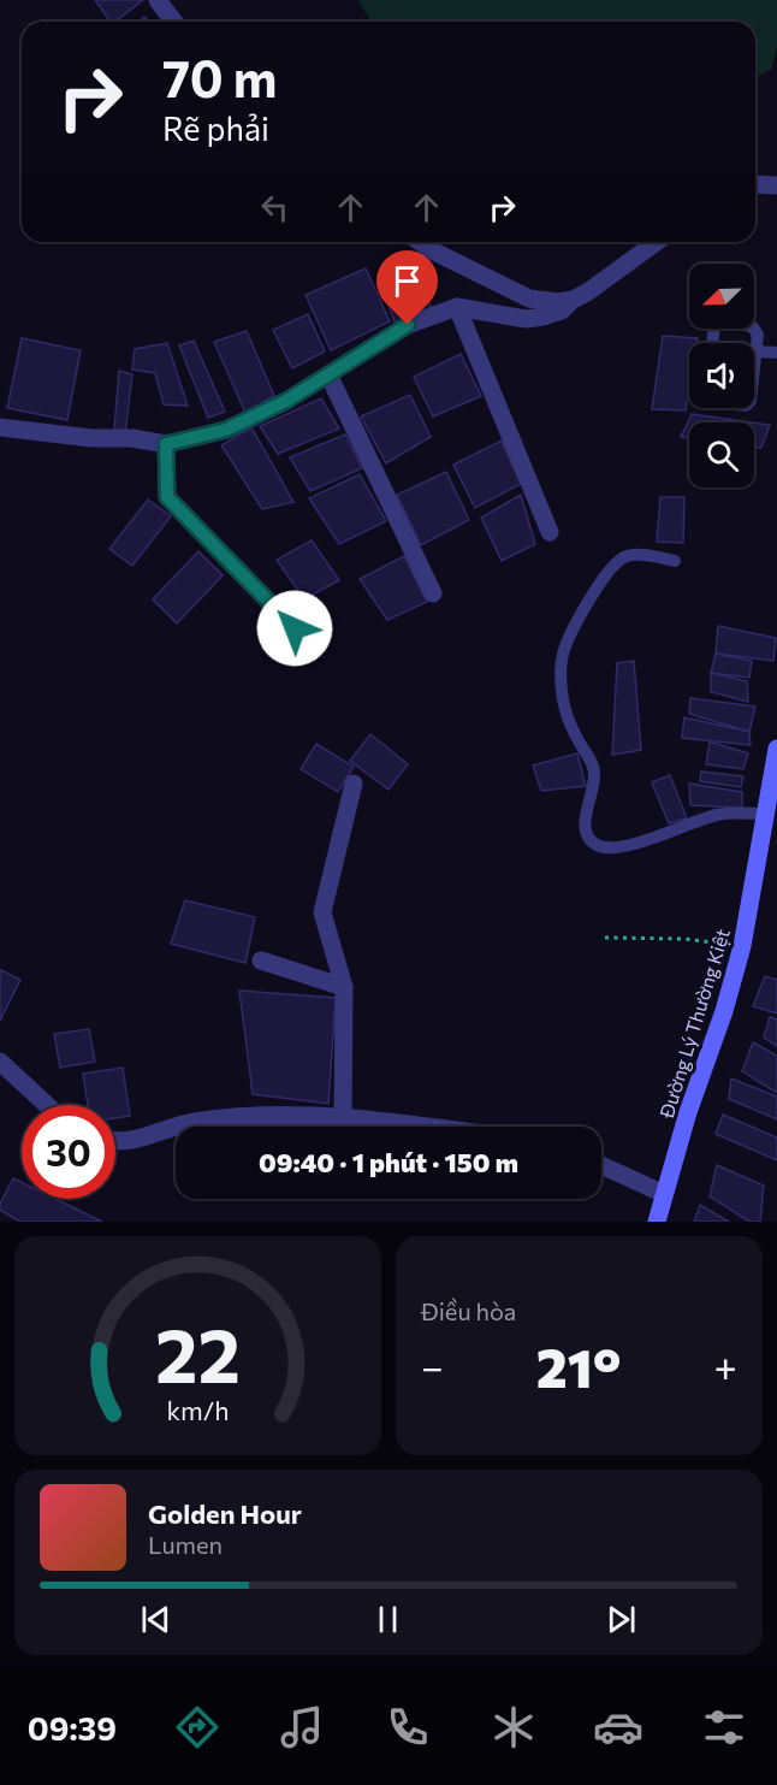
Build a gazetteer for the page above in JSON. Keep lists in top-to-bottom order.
{
  "streets": {
    "main road": ["Đường Lý Thường Kiệt"]
  },
  "north": "bottom left",
  "page": {
    "turn": ["70 m", "Rẽ phải"],
    "limit": "30",
    "trip": "09:40 · 1 phút · 150 m",
    "tile": "Điều hòa",
    "heat": ["−", "21°", "+"],
    "song": ["Golden Hour", "Lumen"],
    "tabs": "09:39",
    "gauge": ["22", "km/h"]
  }
}
